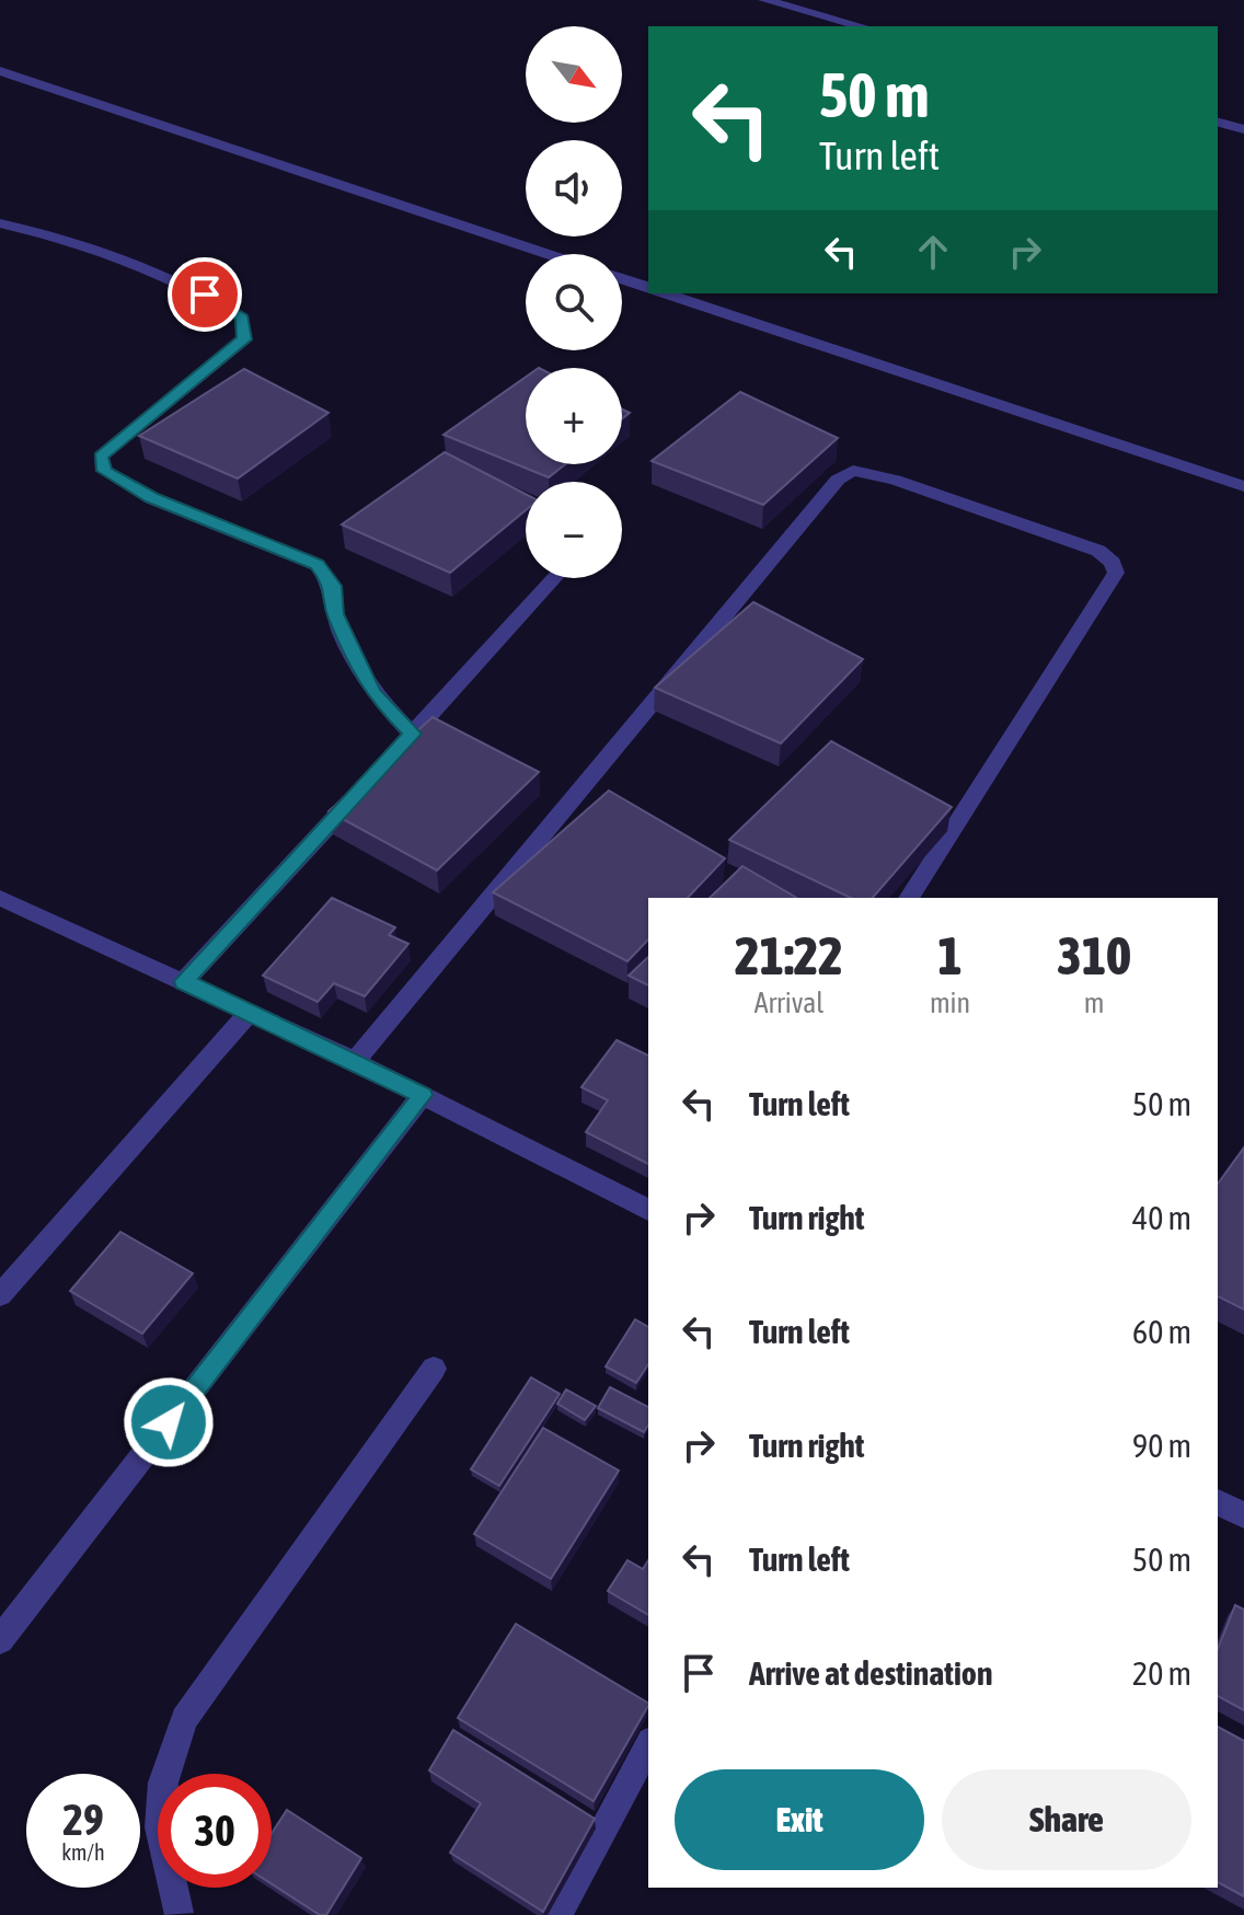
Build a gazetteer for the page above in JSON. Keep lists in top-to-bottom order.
{
  "north": "bottom right",
  "page": {
    "map_buttons": ["+", "−"],
    "turn": ["50 m", "Turn left"],
    "eta": [
      "21:22",
      "Arrival",
      "1",
      "min",
      "310",
      "m"
    ],
    "list": [
      {
        "name": "Turn left",
        "value": "50 m"
      },
      {
        "name": "Turn right",
        "value": "40 m"
      },
      {
        "name": "Turn left",
        "value": "60 m"
      },
      {
        "name": "Turn right",
        "value": "90 m"
      },
      {
        "name": "Turn left",
        "value": "50 m"
      },
      {
        "name": "Arrive at destination",
        "value": "20 m"
      }
    ],
    "buttons": ["Exit", "Share"],
    "speed": "29 km/h",
    "limit": "30"
  }
}
